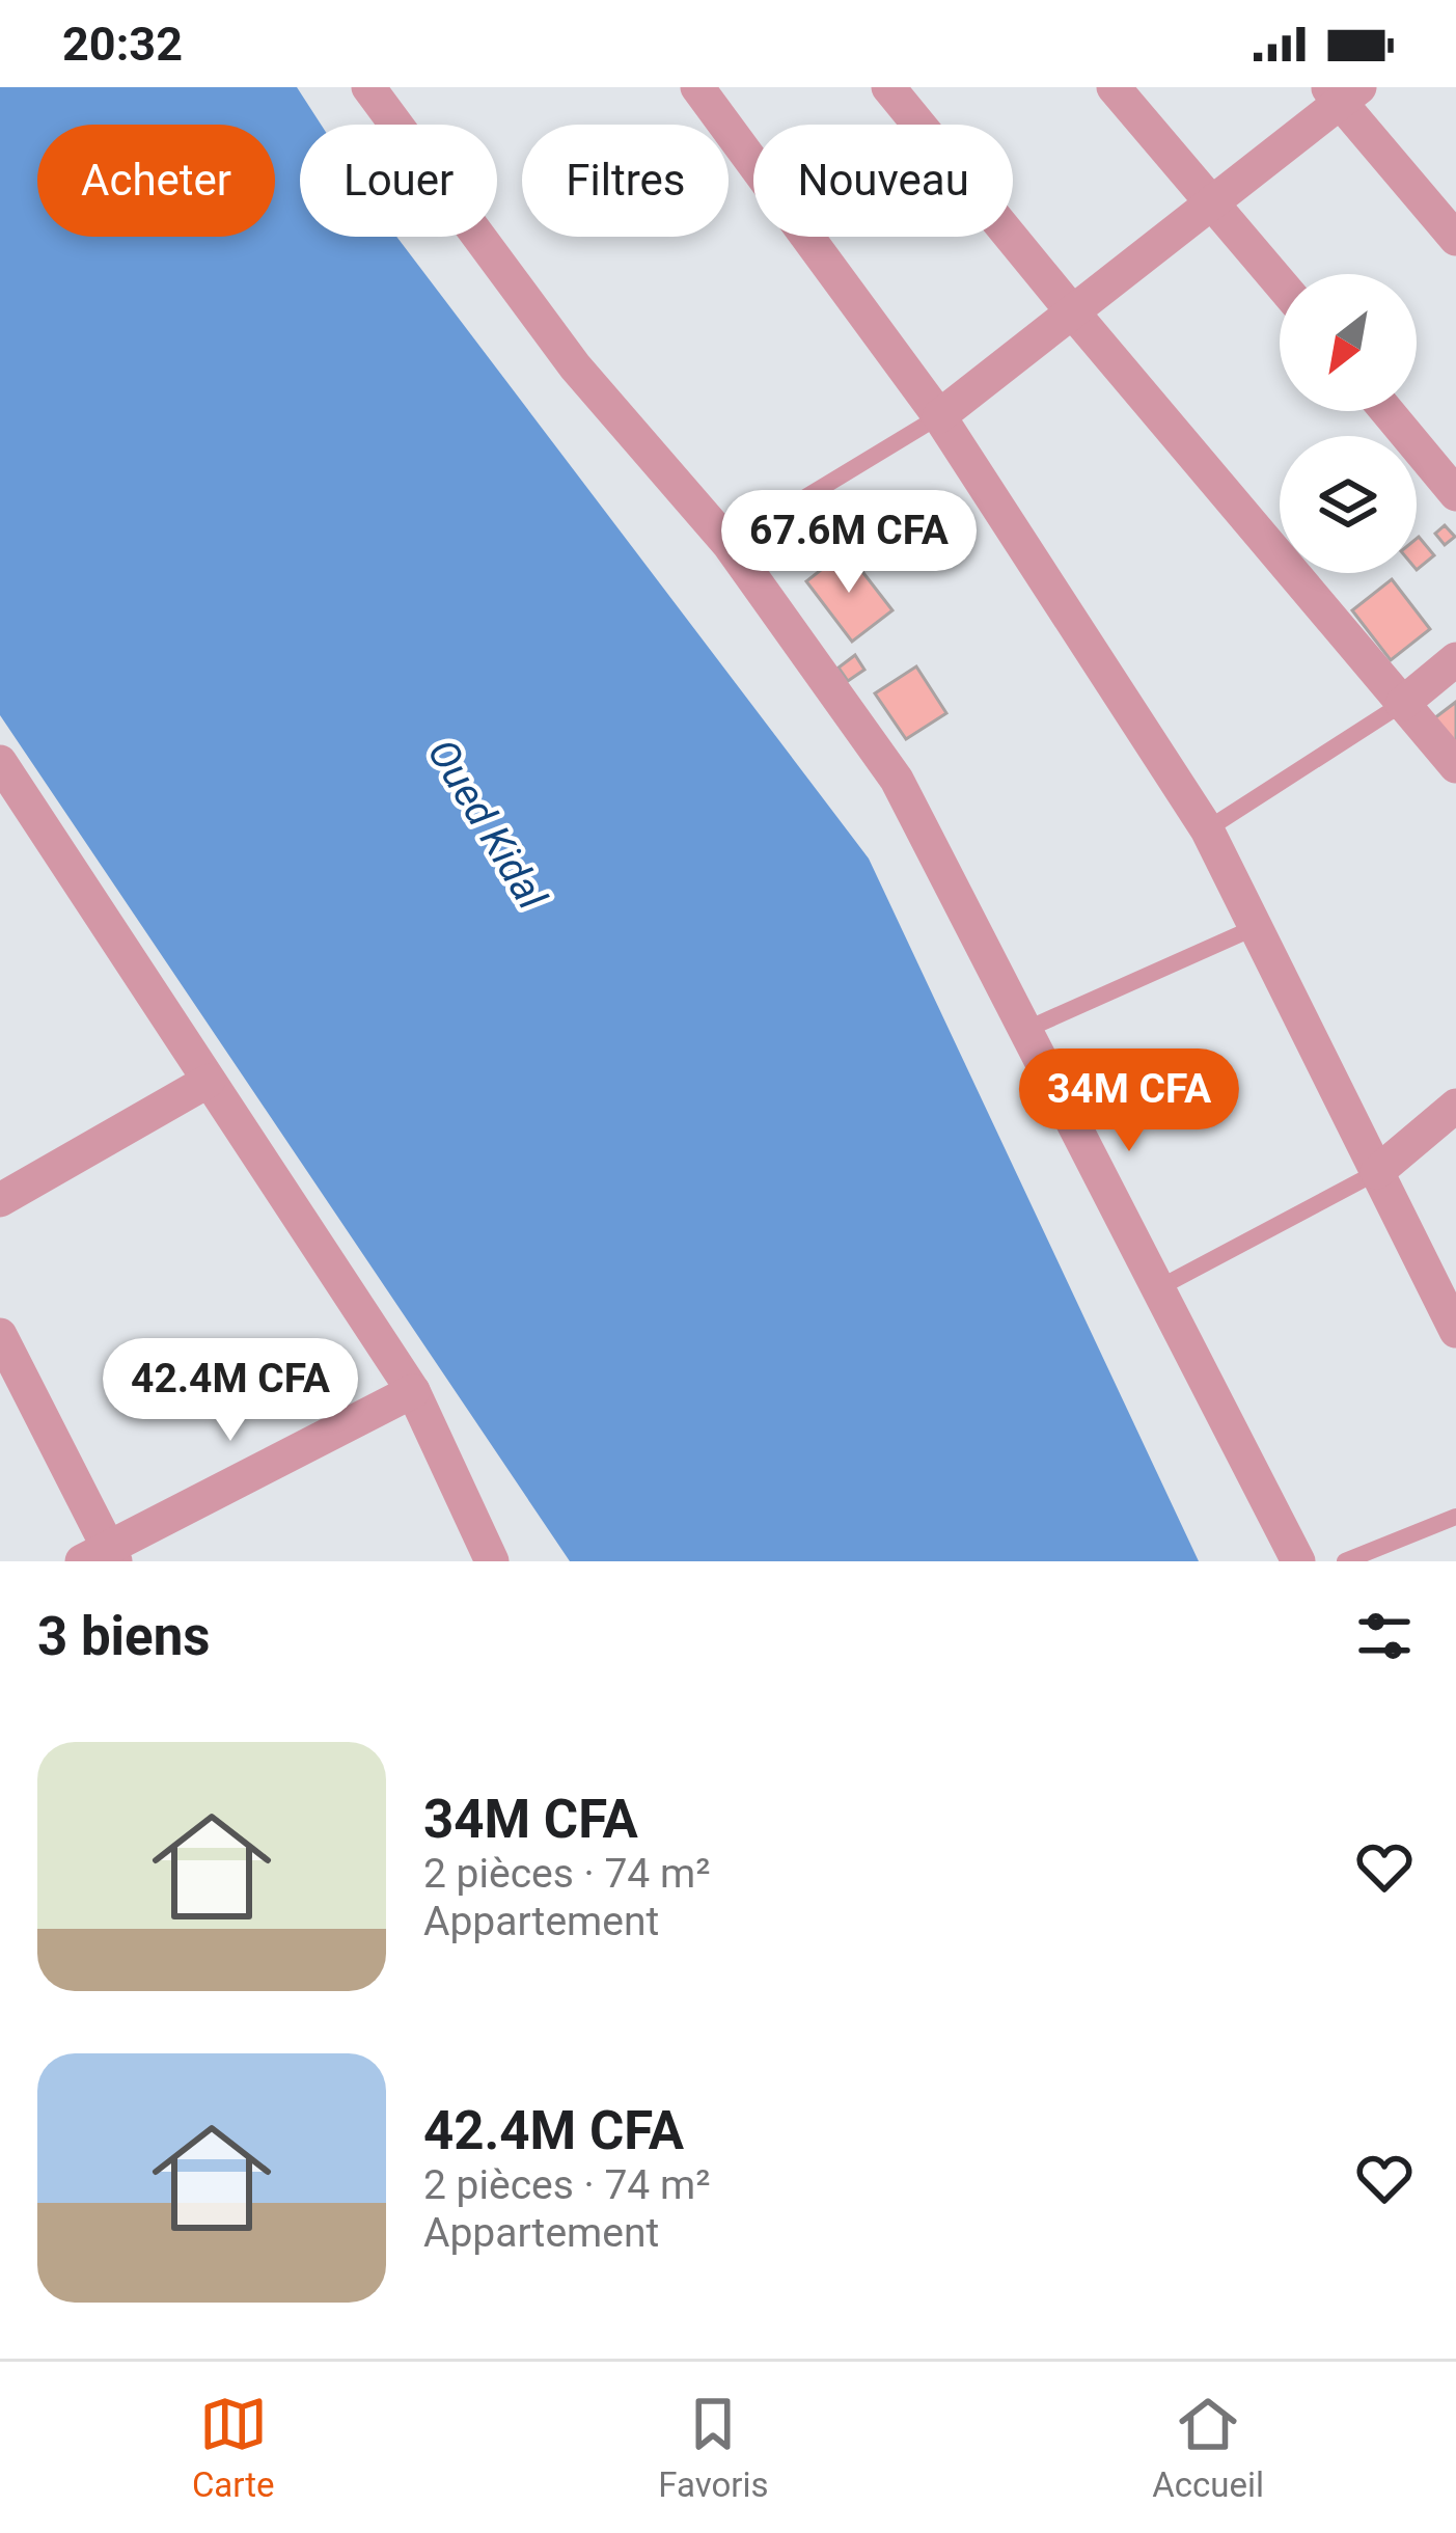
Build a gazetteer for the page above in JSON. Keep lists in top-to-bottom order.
{
  "water": ["Oued Kidal"],
  "north": "bottom left",
  "page": {
    "status": "20:32",
    "chip": [
      "Acheter",
      "Louer",
      "Filtres",
      "Nouveau"
    ],
    "price": ["67.6M CFA", "34M CFA", "42.4M CFA"],
    "heading": "3 biens",
    "list": [
      {
        "name": "34M CFA",
        "note": "2 pièces · 74 m² · Appartement"
      },
      {
        "name": "42.4M CFA",
        "note": "2 pièces · 74 m² · Appartement"
      }
    ],
    "tabs": ["Carte", "Favoris", "Accueil"]
  }
}
